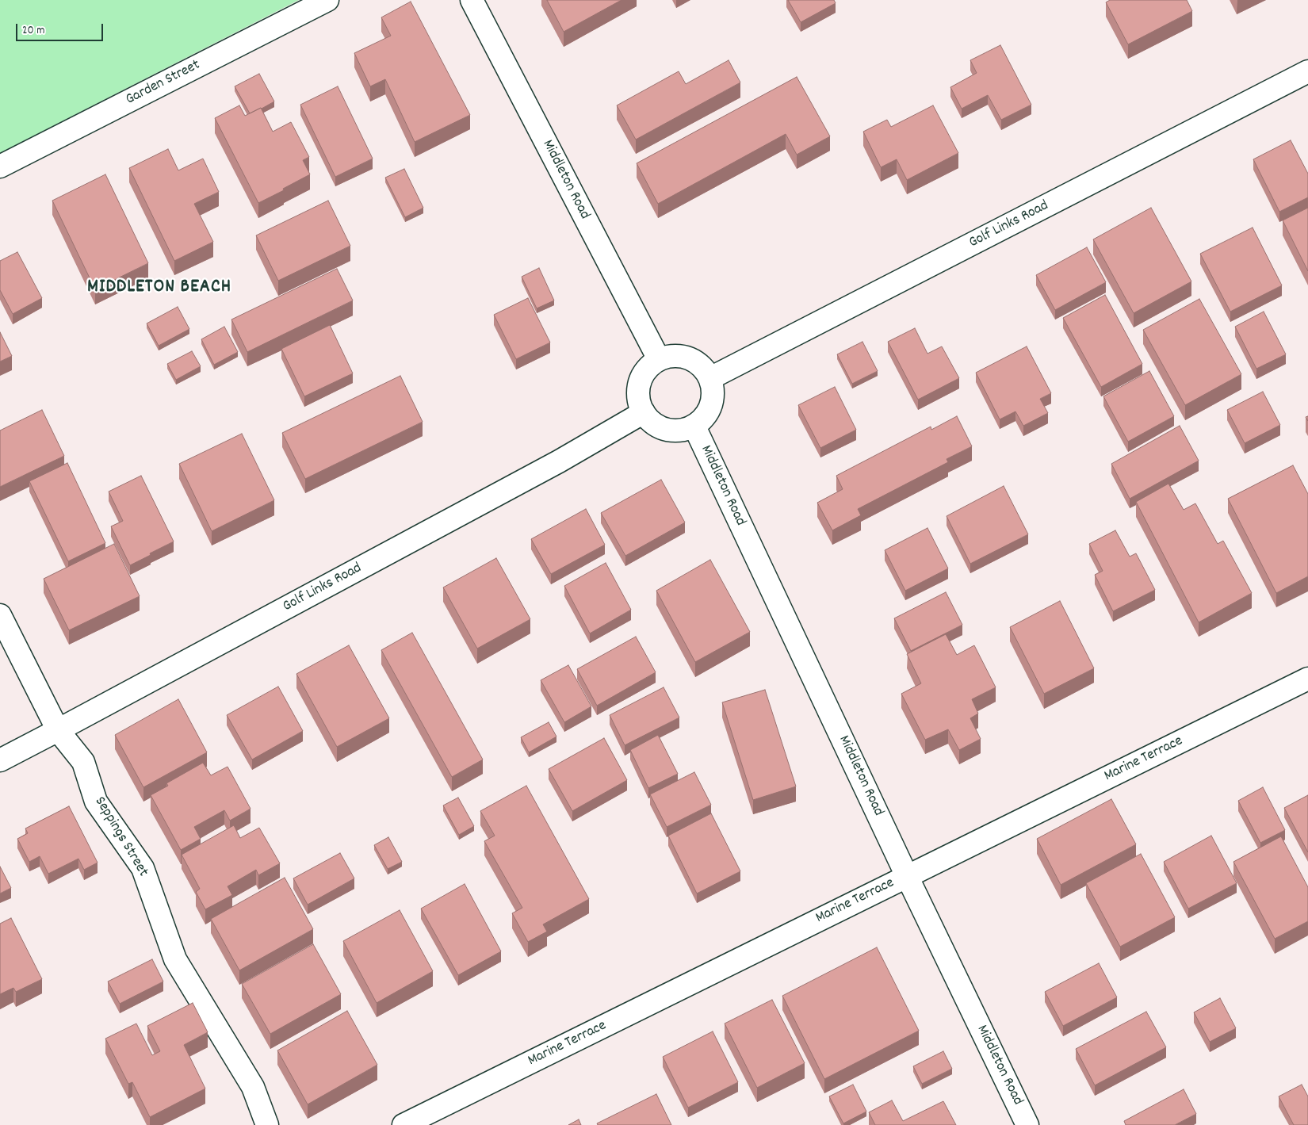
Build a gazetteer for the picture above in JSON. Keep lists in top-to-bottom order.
{
  "streets": {
    "street": [
      "Garden Street",
      "Middleton Road",
      "Golf Links Road",
      "Marine Terrace",
      "Seppings Street"
    ]
  },
  "crossings": [
    ["Middleton Road", "Golf Links Road"],
    ["Middleton Road", "Marine Terrace"],
    ["Golf Links Road", "Seppings Street"]
  ],
  "districts": ["MIDDLETON BEACH"],
  "scale_bar": "20 m"
}
